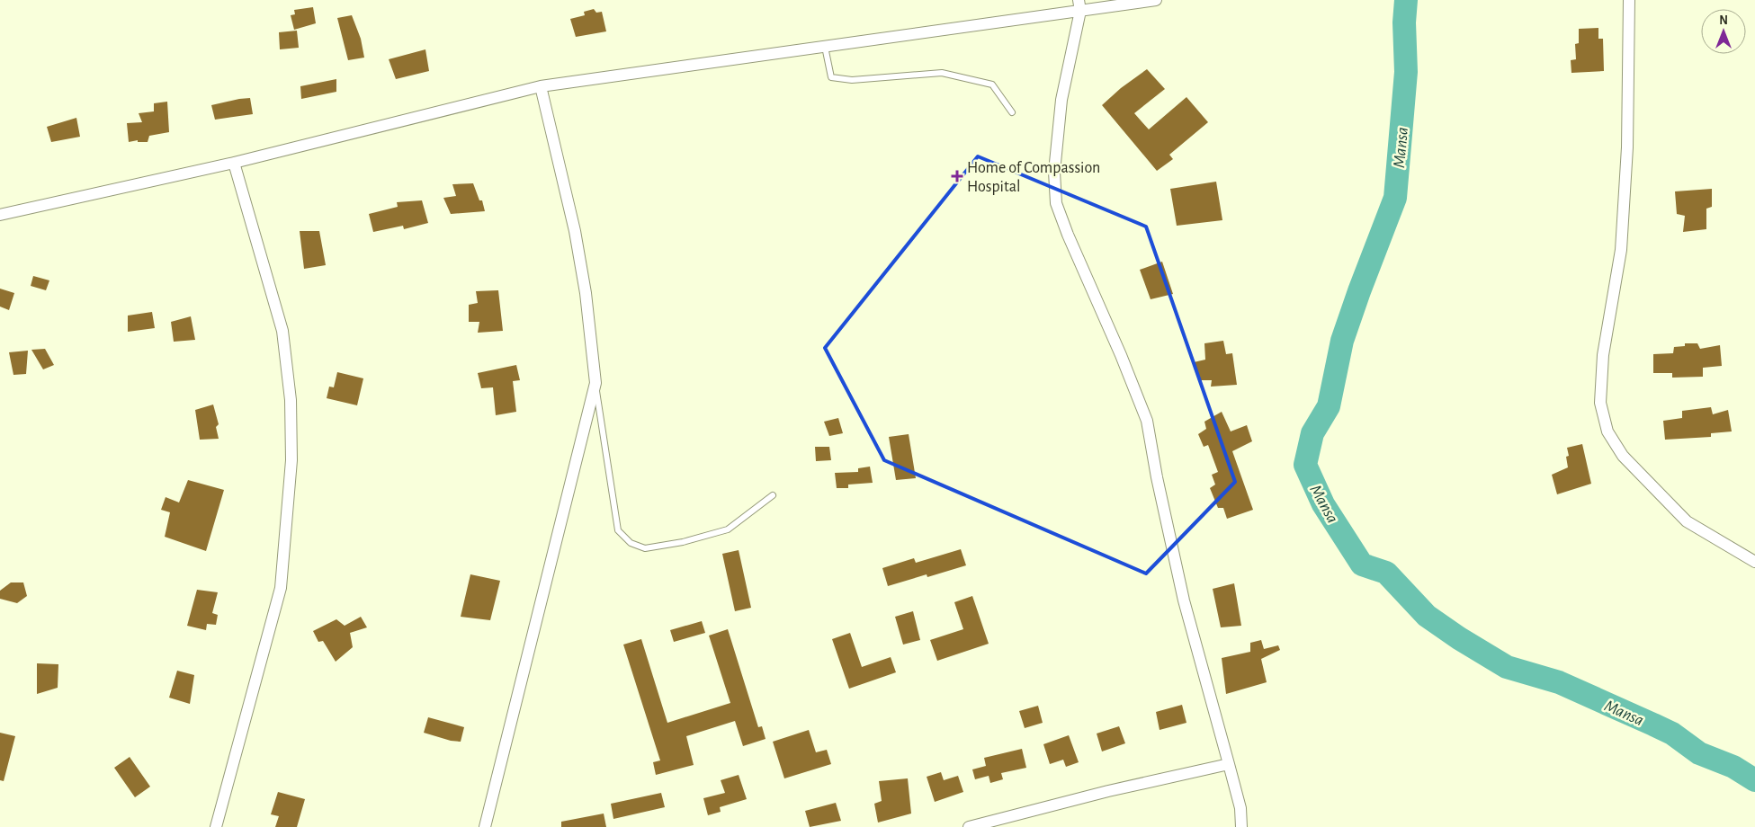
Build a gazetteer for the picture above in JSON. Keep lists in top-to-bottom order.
{
  "water": ["Mansa"],
  "places": {
    "health": ["Home of Compassion Hospital"]
  },
  "north": "top"
}
